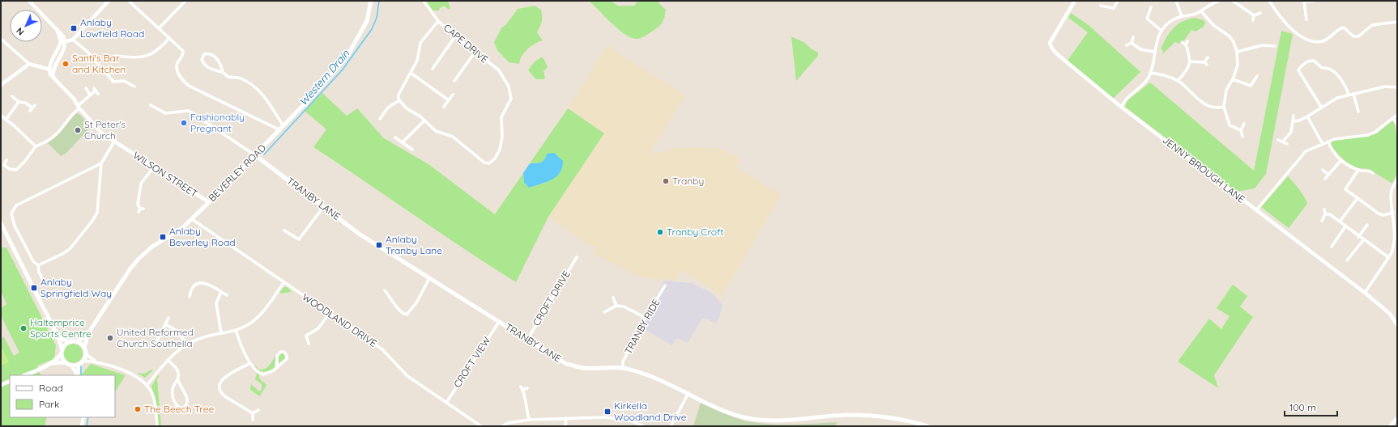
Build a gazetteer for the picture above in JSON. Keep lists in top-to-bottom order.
{
  "streets": {
    "main road": ["BEVERLEY ROAD", "TRANBY LANE"],
    "street": [
      "CAPE DRIVE",
      "JENNY BROUGH LANE",
      "WILSON STREET",
      "CROFT DRIVE",
      "WOODLAND DRIVE",
      "TRANBY RIDE",
      "CROFT VIEW"
    ]
  },
  "crossings": [
    ["BEVERLEY ROAD", "WILSON STREET"],
    ["BEVERLEY ROAD", "TRANBY LANE"],
    ["BEVERLEY ROAD", "WOODLAND DRIVE"],
    ["TRANBY LANE", "CROFT DRIVE"],
    ["TRANBY LANE", "TRANBY RIDE"],
    ["TRANBY LANE", "CROFT VIEW"],
    ["WOODLAND DRIVE", "CROFT VIEW"]
  ],
  "water": ["Western Drain"],
  "places": {
    "transit": [
      "Anlaby Lowfield Road",
      "Anlaby Beverley Road",
      "Anlaby Tranby Lane",
      "Anlaby Springfield Way",
      "Kirkella Woodland Drive"
    ],
    "other": [
      "Santi's Bar and Kitchen",
      "Fashionably Pregnant",
      "St Peter's Church",
      "Tranby",
      "Tranby Croft",
      "Haltemprice Sports Centre",
      "United Reformed Church Southella",
      "The Beech Tree"
    ]
  },
  "legend": ["Road", "Park"],
  "scale_bar": "100 m",
  "north": "bottom left"
}
